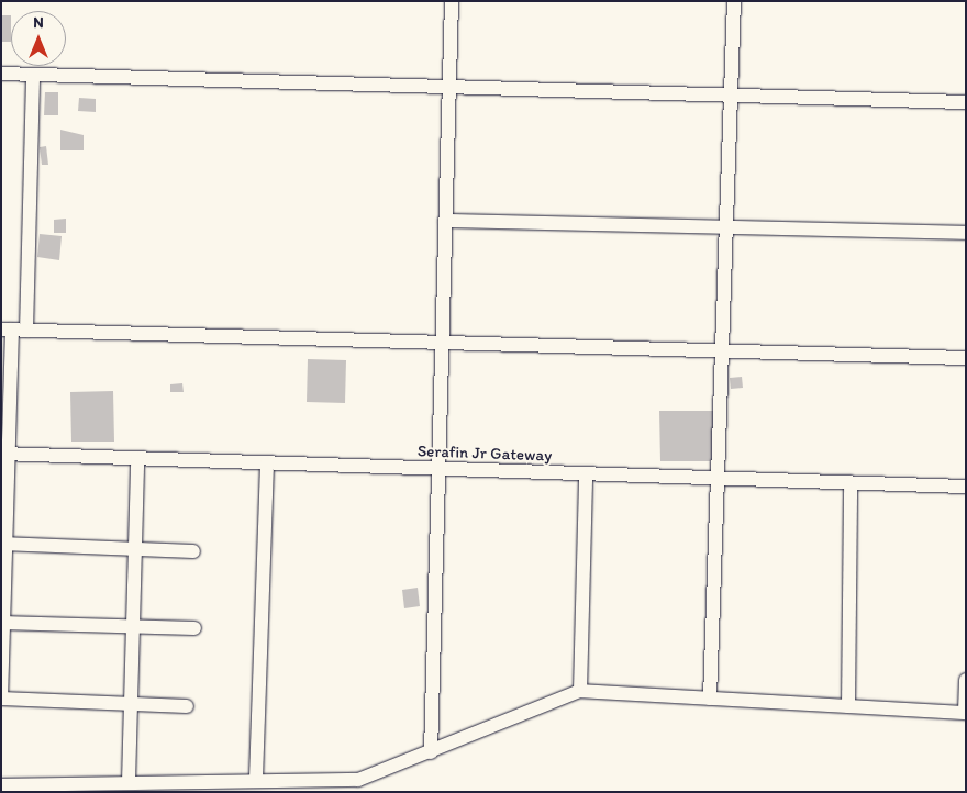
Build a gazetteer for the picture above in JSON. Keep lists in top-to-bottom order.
{
  "streets": {
    "street": ["Serafin Jr Gateway"]
  },
  "north": "top"
}
